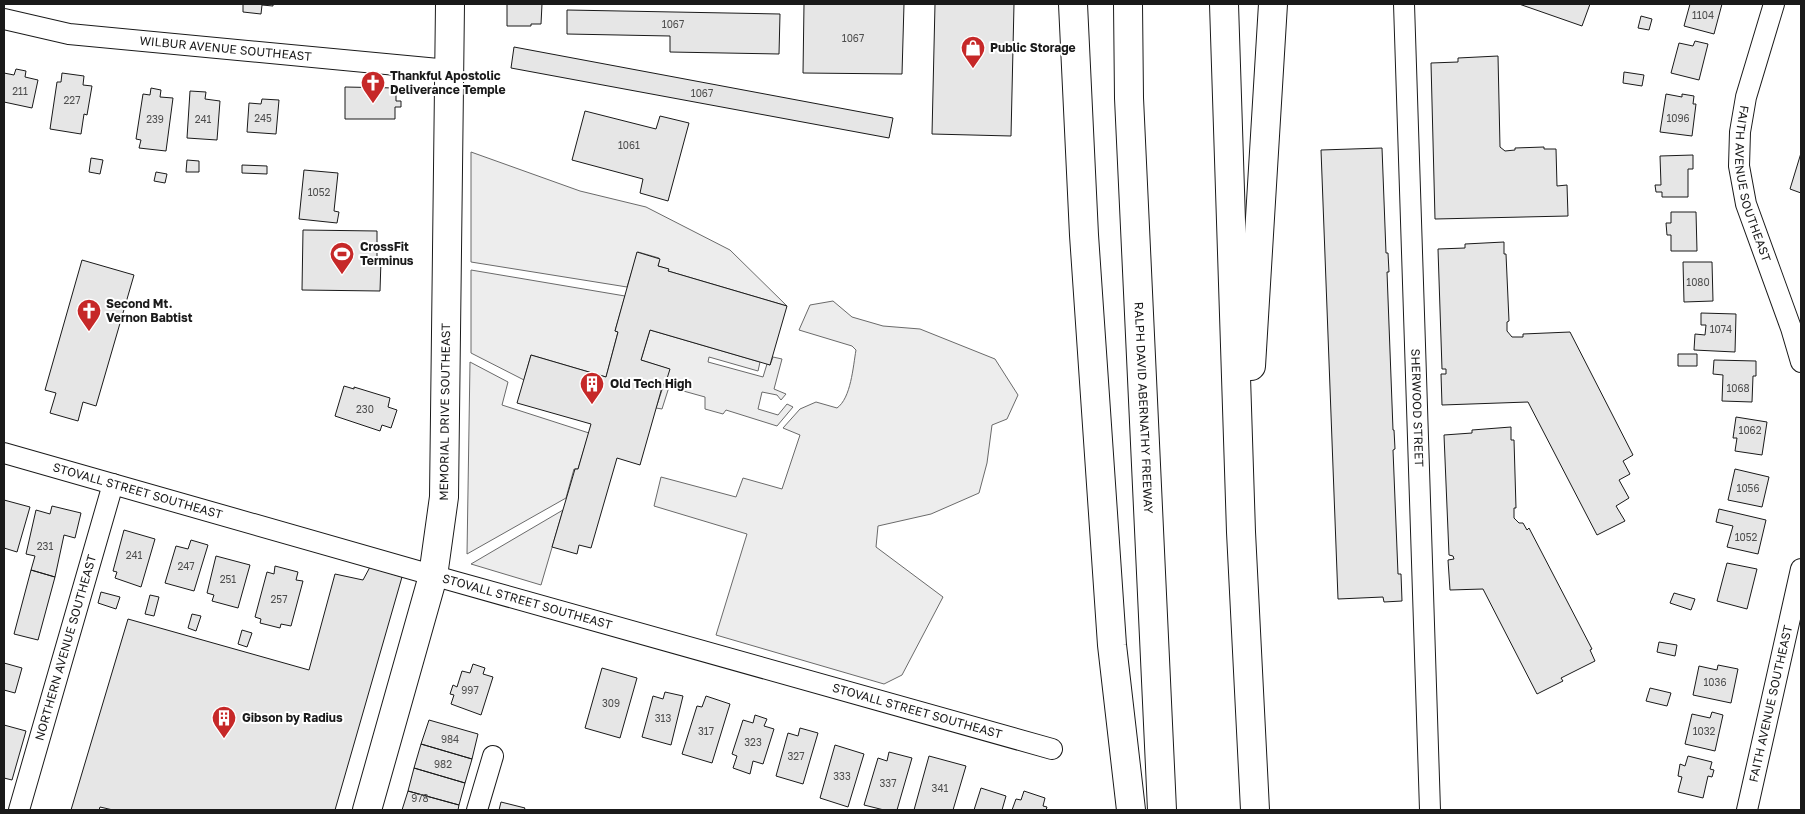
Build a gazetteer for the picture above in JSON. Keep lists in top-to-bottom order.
{
  "streets": {
    "main road": ["RALPH DAVID ABERNATHY FREEWAY", "MEMORIAL DRIVE SOUTHEAST"],
    "street": [
      "WILBUR AVENUE SOUTHEAST",
      "FAITH AVENUE SOUTHEAST",
      "SHERWOOD STREET",
      "STOVALL STREET SOUTHEAST",
      "NORTHERN AVENUE SOUTHEAST"
    ]
  },
  "crossings": [
    ["WILBUR AVENUE SOUTHEAST", "MEMORIAL DRIVE SOUTHEAST"],
    ["MEMORIAL DRIVE SOUTHEAST", "STOVALL STREET SOUTHEAST"],
    ["STOVALL STREET SOUTHEAST", "NORTHERN AVENUE SOUTHEAST"]
  ],
  "places": {
    "shop": ["Public Storage"],
    "church": ["Thankful Apostolic Deliverance Temple", "Second Mt. Vernon Babtist"],
    "sports": ["CrossFit Terminus"],
    "building": ["Old Tech High", "Gibson by Radius"]
  },
  "house_numbers": [
    "1104",
    "1067",
    "1067",
    "211",
    "1067",
    "227",
    "245",
    "1096",
    "239",
    "241",
    "1061",
    "1052",
    "1080",
    "1074",
    "1068",
    "230",
    "1062",
    "1056",
    "1052",
    "231",
    "241",
    "247",
    "251",
    "257",
    "1036",
    "997",
    "309",
    "313",
    "317",
    "1032",
    "984",
    "323",
    "327",
    "982",
    "333",
    "337",
    "341",
    "978"
  ]
}
